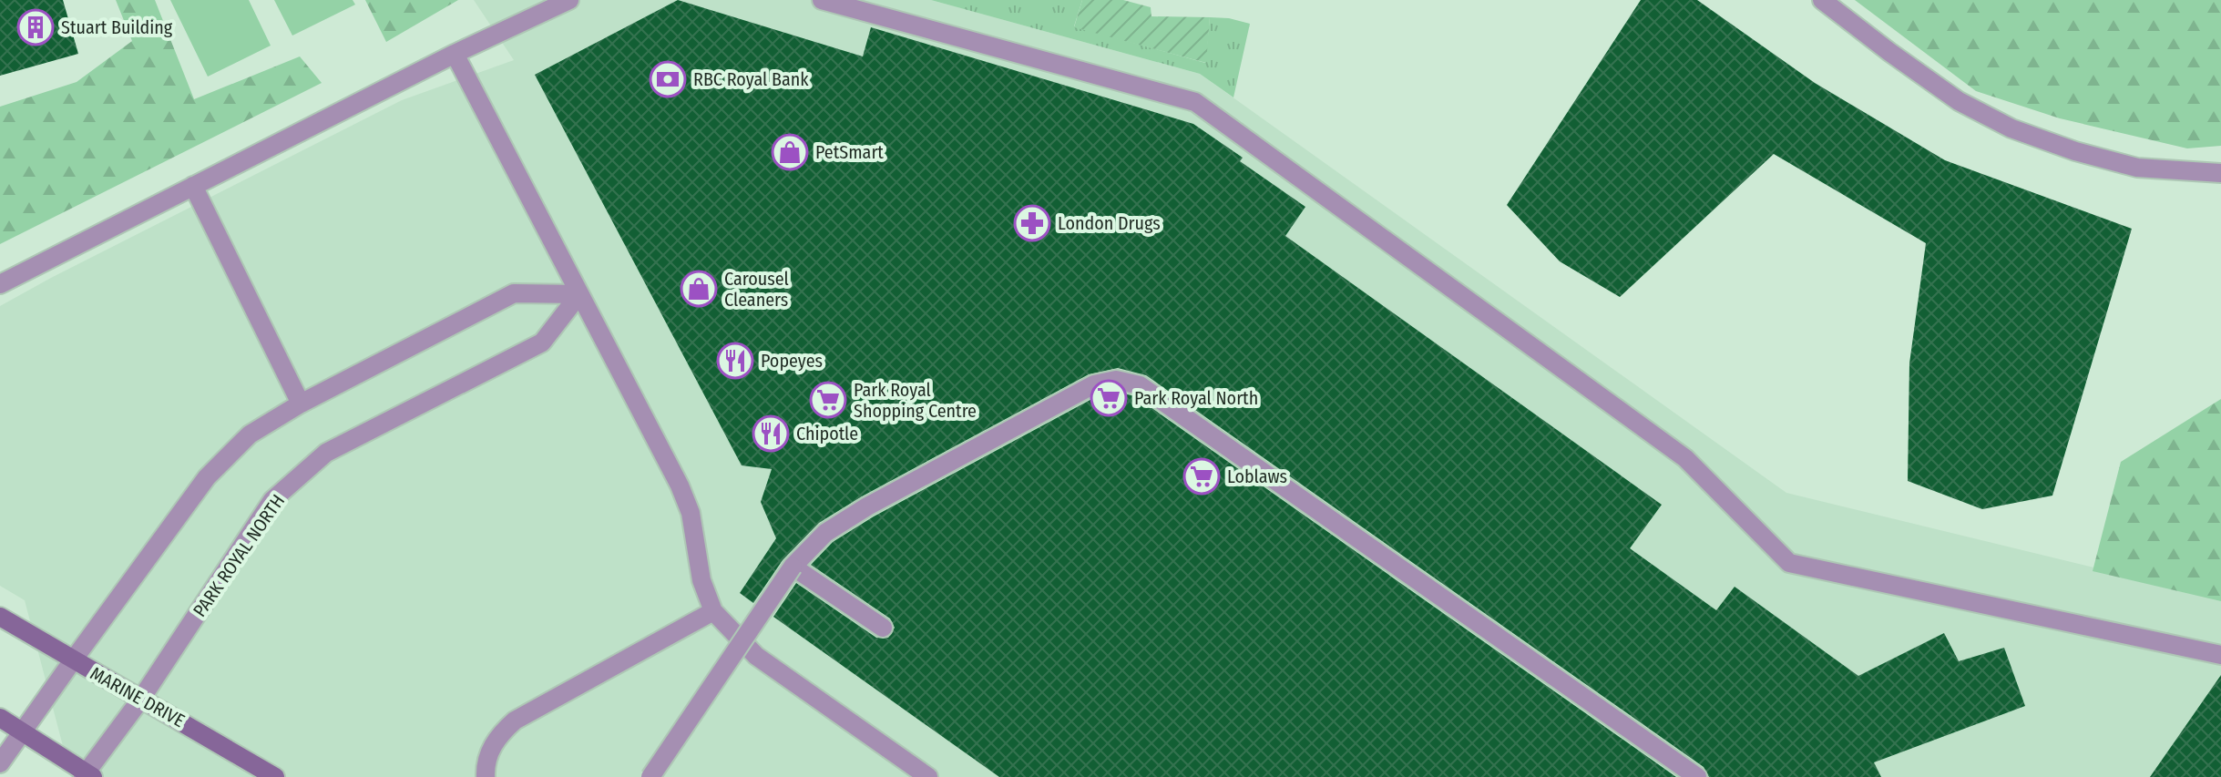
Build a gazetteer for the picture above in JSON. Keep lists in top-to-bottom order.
{
  "streets": {
    "main road": ["MARINE DRIVE"],
    "street": ["PARK ROYAL NORTH"]
  },
  "crossings": [
    ["PARK ROYAL NORTH", "MARINE DRIVE"]
  ],
  "places": {
    "building": ["Stuart Building"],
    "bank": ["RBC Royal Bank"],
    "shop": ["PetSmart", "Carousel Cleaners"],
    "pharmacy": ["London Drugs"],
    "restaurant": ["Popeyes", "Chipotle"],
    "supermarket": ["Park Royal North", "Park Royal Shopping Centre", "Loblaws"]
  }
}
